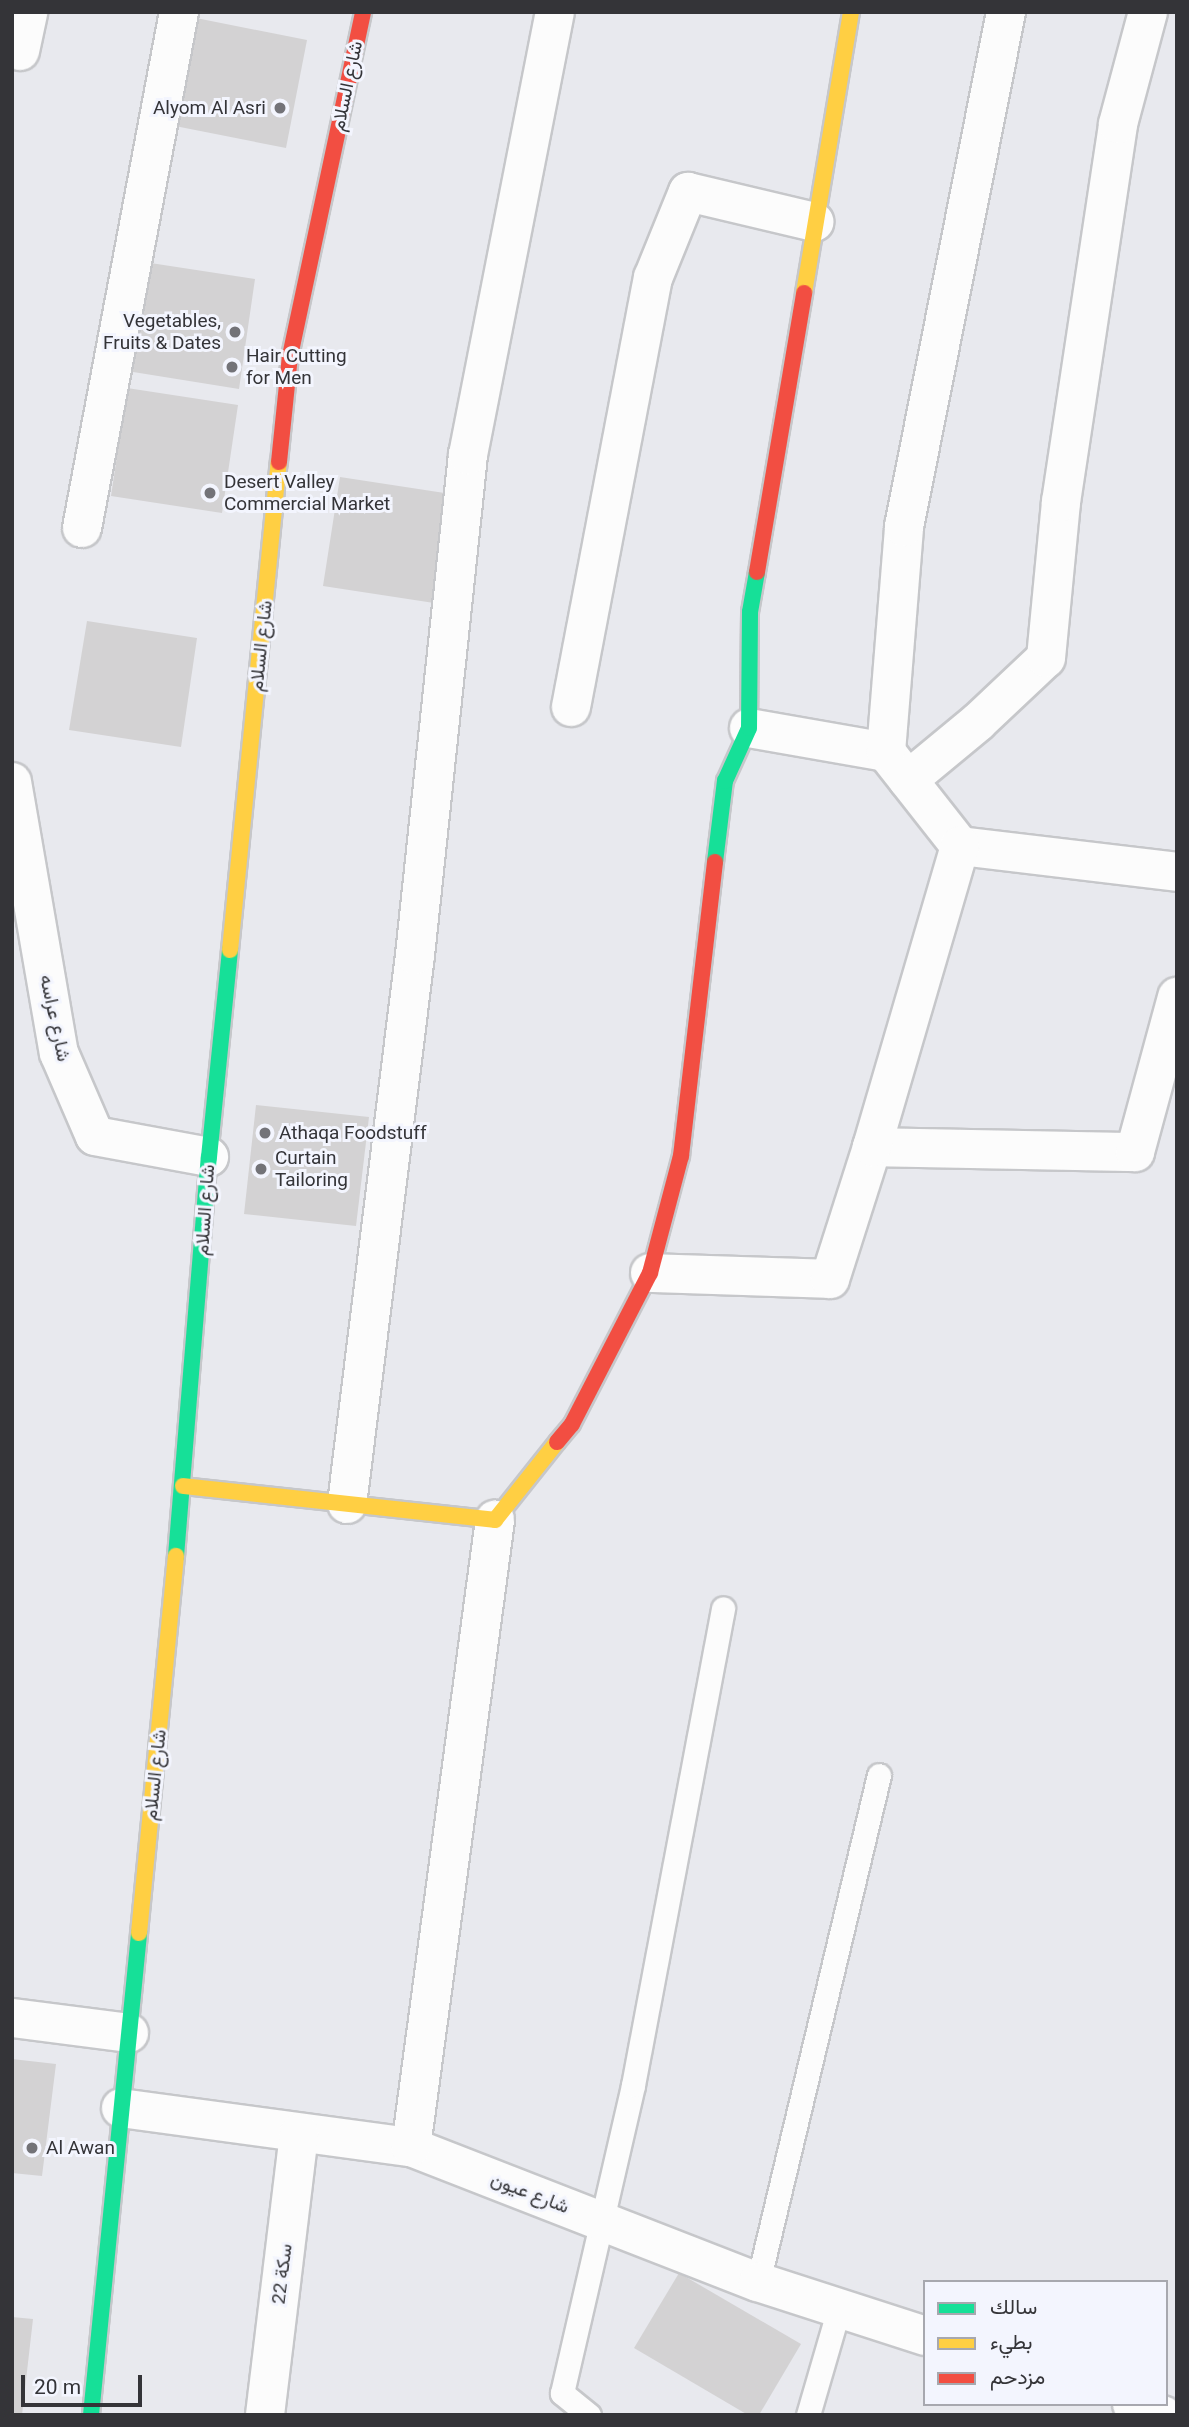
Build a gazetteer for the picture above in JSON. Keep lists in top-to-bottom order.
{
  "streets": {
    "street": [
      "شارع السلام",
      "شارع عراسه",
      "شارع عيون",
      "سكة 22"
    ]
  },
  "crossings": [
    ["شارع السلام", "شارع عراسه"],
    ["شارع السلام", "شارع عيون"],
    ["شارع عيون", "سكة 22"]
  ],
  "places": [
    "Alyom Al Asri",
    "Vegetables, Fruits & Dates",
    "Hair Cutting for Men",
    "Desert Valley Commercial Market",
    "Athaqa Foodstuff",
    "Curtain Tailoring",
    "Al Awan"
  ],
  "legend": ["سالك", "بطيء", "مزدحم"],
  "scale_bar": "20 m"
}
